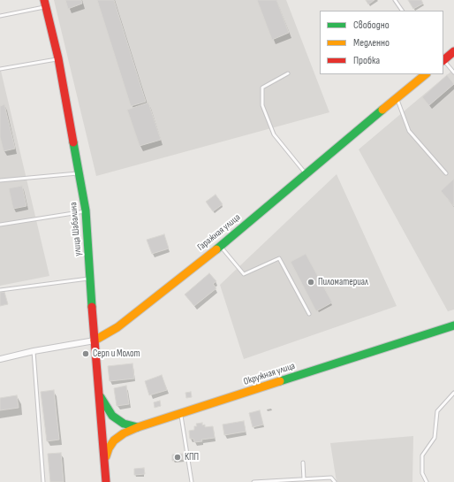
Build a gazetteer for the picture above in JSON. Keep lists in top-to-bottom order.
{
  "streets": {
    "street": ["улица Шабалина", "Гаражная улица", "Окружная улица"]
  },
  "crossings": [
    ["улица Шабалина", "Гаражная улица"],
    ["улица Шабалина", "Окружная улица"]
  ],
  "places": ["Пиломатериал", "Серп и Молот", "КПП"],
  "legend": ["Свободно", "Медленно", "Пробка"]
}
